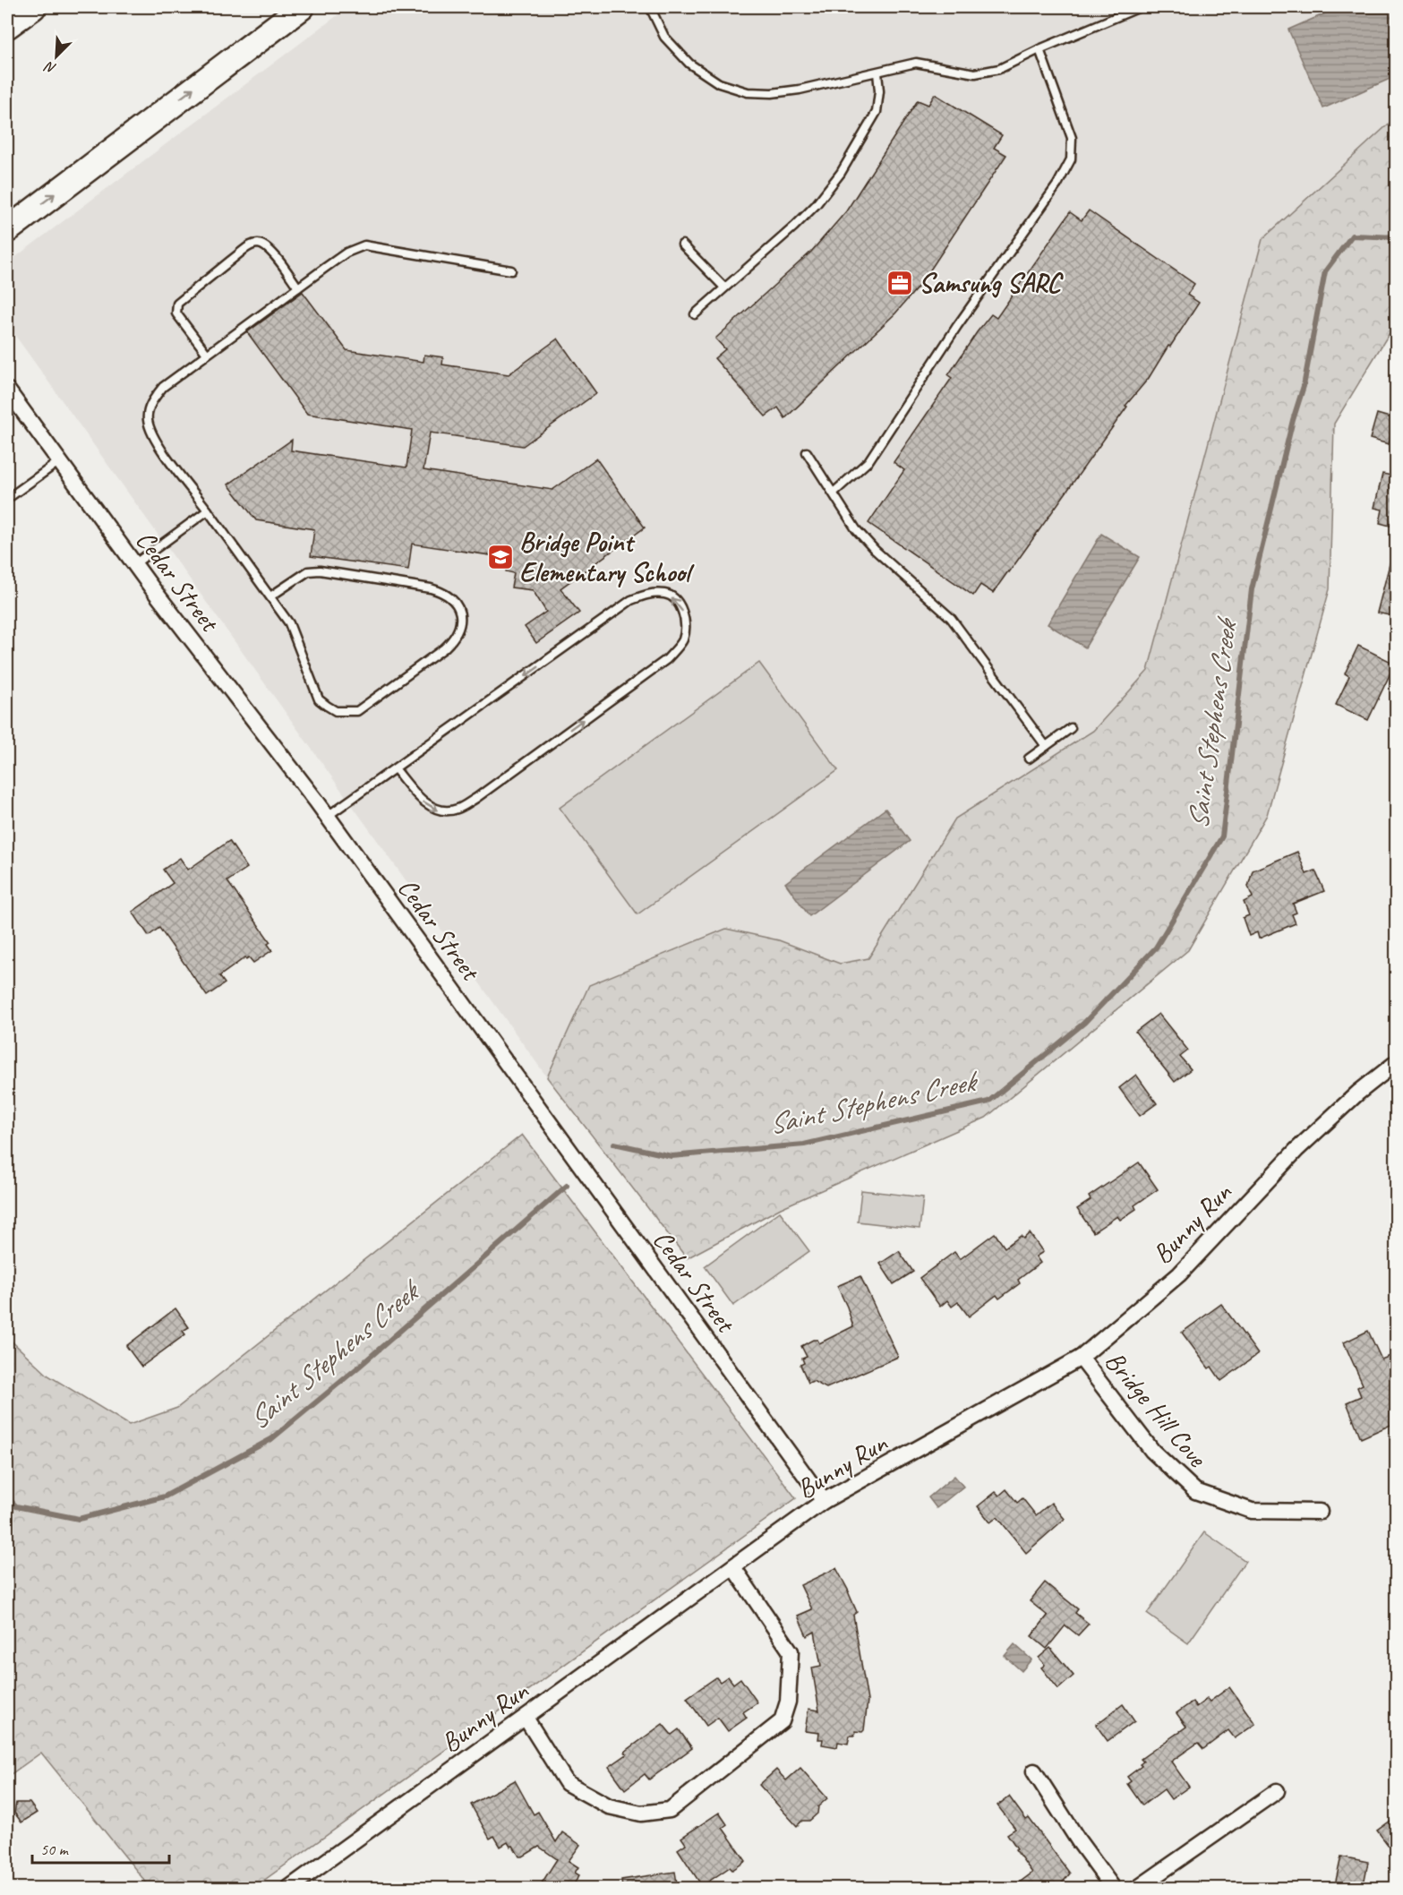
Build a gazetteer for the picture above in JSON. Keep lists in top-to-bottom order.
{
  "streets": {
    "street": ["Cedar Street", "Bunny Run", "Bridge Hill Cove"]
  },
  "crossings": [
    ["Cedar Street", "Bunny Run"],
    ["Bunny Run", "Bridge Hill Cove"]
  ],
  "water": ["Saint Stephens Creek"],
  "places": {
    "office": ["Samsung SARC"],
    "school or university": ["Bridge Point Elementary School"]
  },
  "scale_bar": "50 m",
  "north": "bottom left"
}
